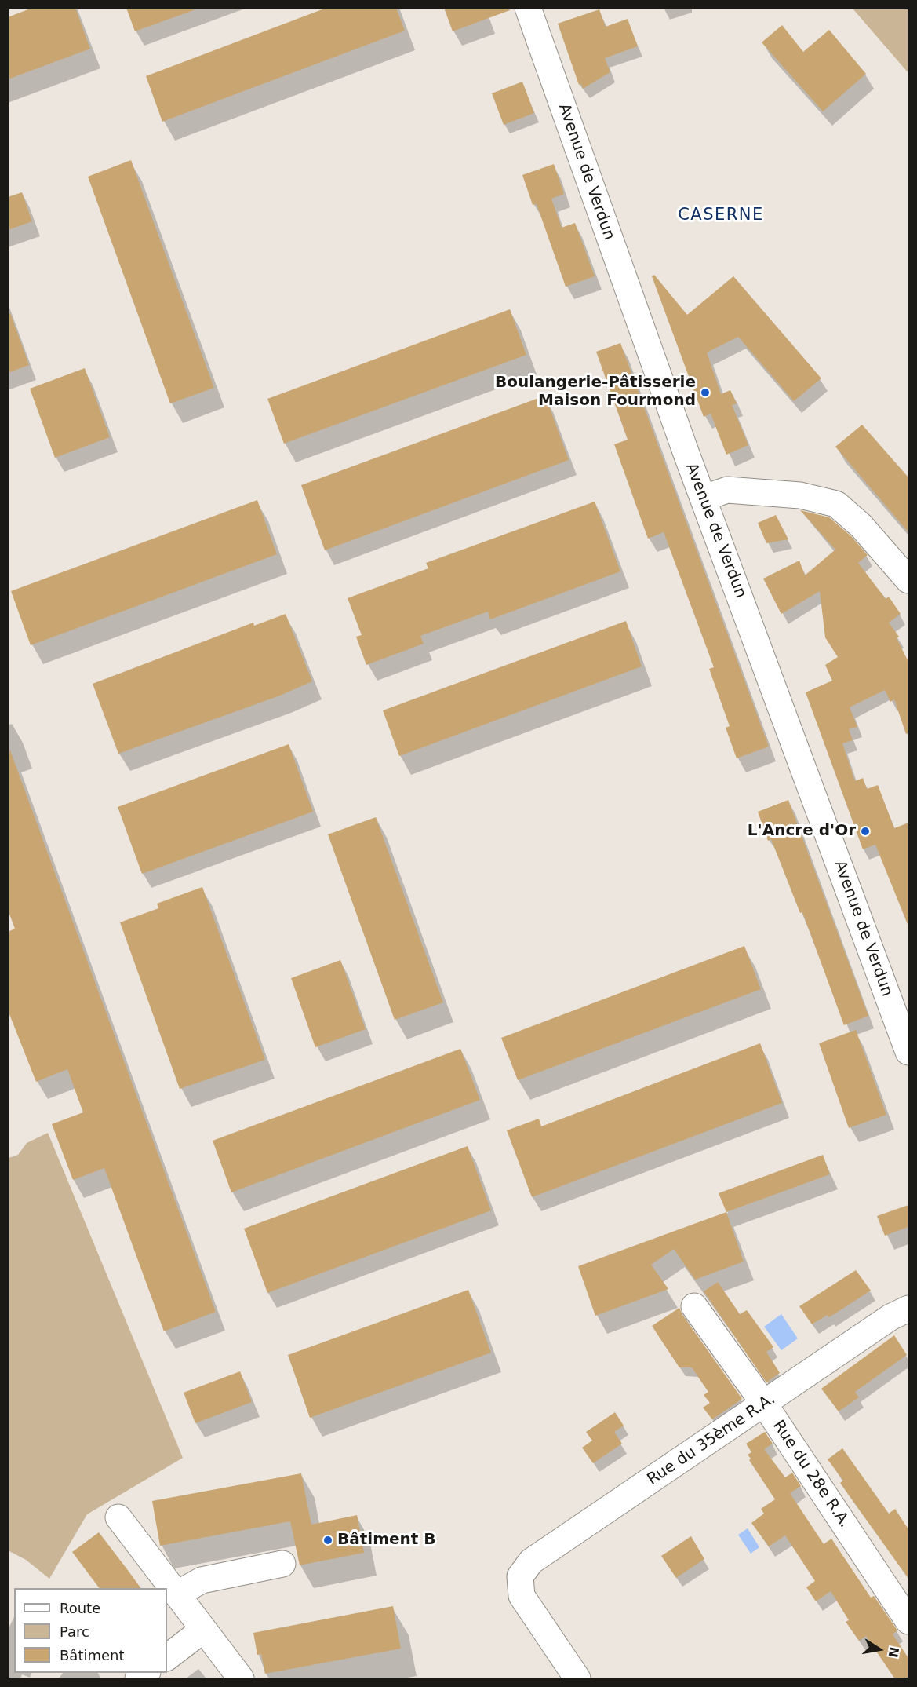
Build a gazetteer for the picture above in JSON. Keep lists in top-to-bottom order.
{
  "streets": {
    "street": ["Avenue de Verdun", "Rue du 35ème R.A.", "Rue du 28e R.A."]
  },
  "crossings": [
    ["Rue du 35ème R.A.", "Rue du 28e R.A."]
  ],
  "districts": ["CASERNE"],
  "places": ["Boulangerie-Pâtisserie Maison Fourmond", "L'Ancre d'Or", "Bâtiment B"],
  "legend": ["Route", "Parc", "Bâtiment"],
  "north": "right"
}
